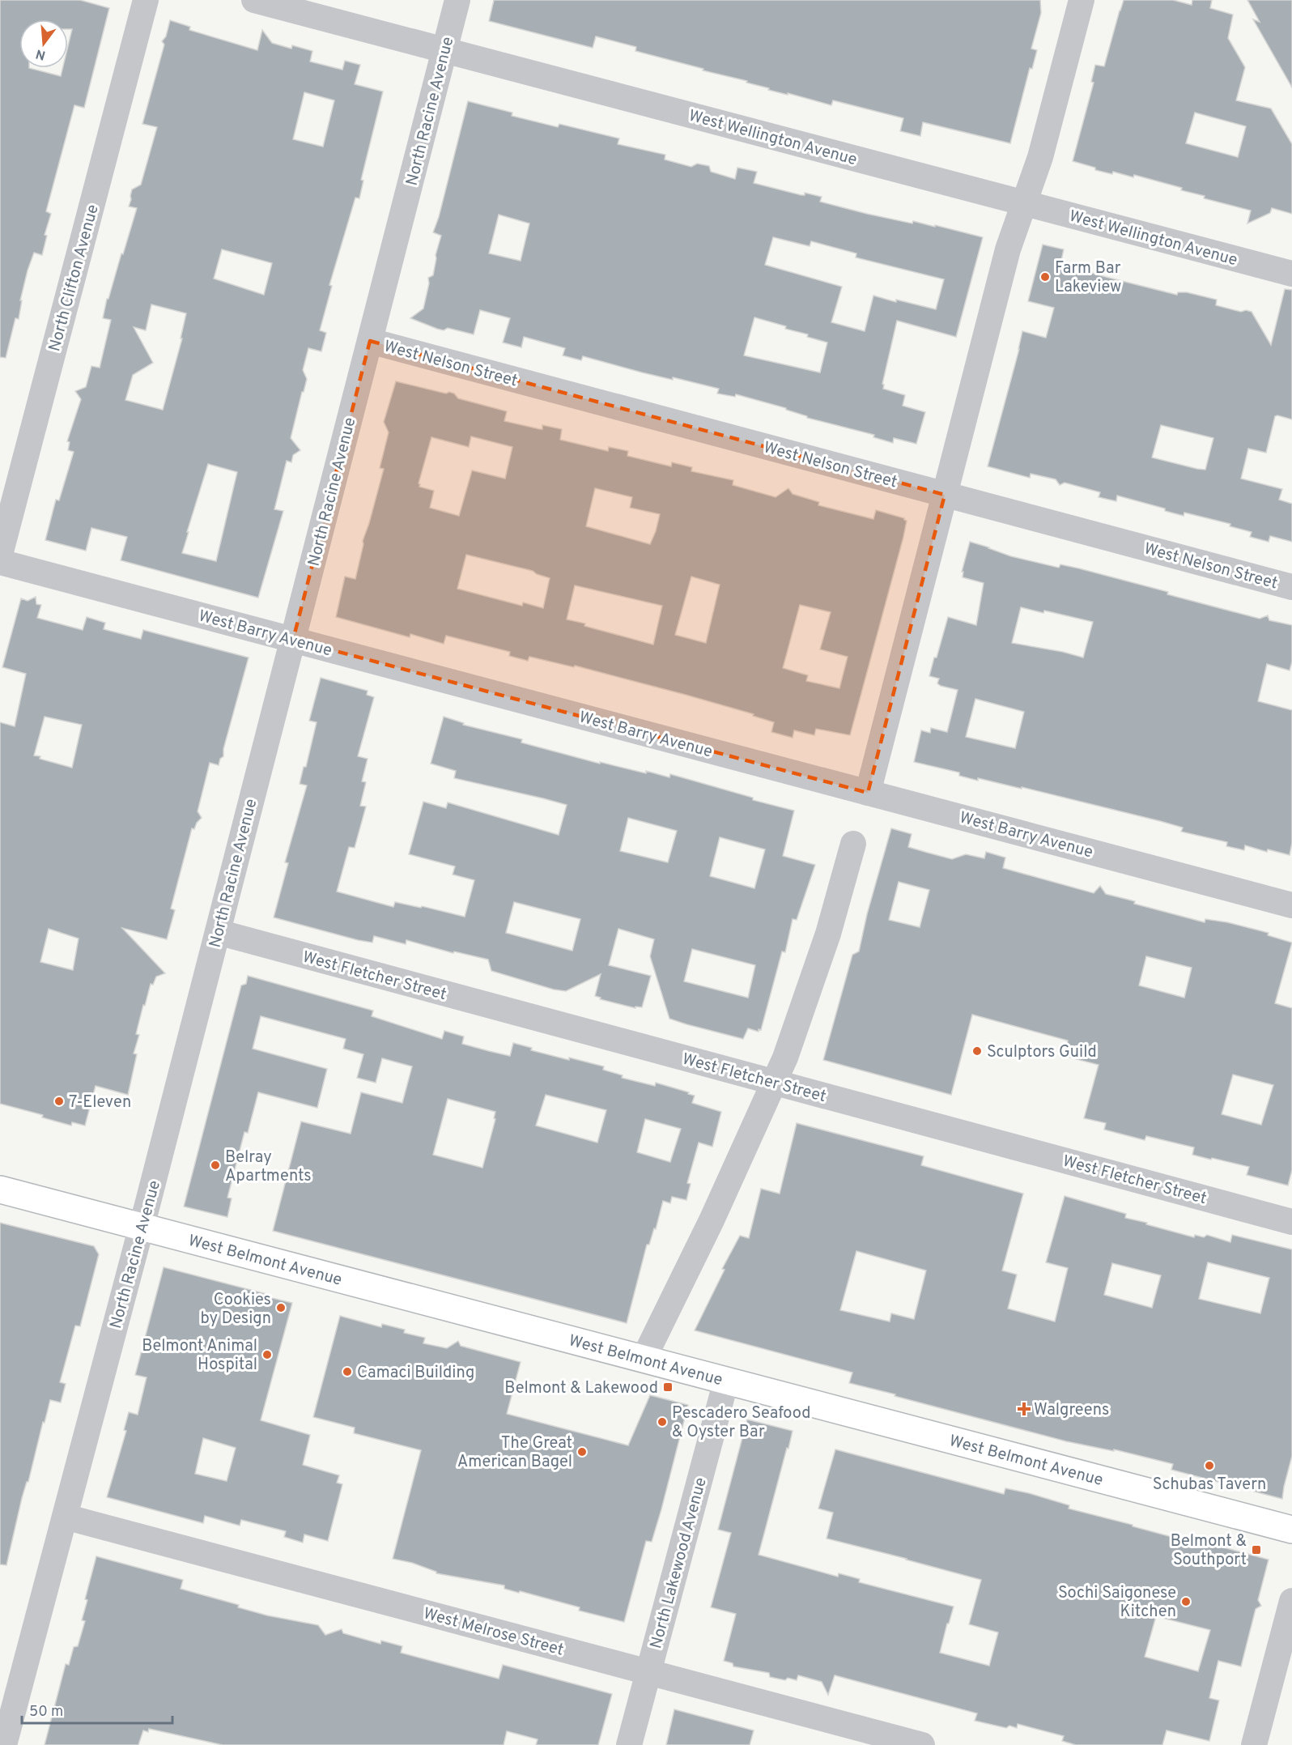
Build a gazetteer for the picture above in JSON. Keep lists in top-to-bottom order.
{
  "streets": {
    "main road": ["West Belmont Avenue"],
    "street": [
      "North Racine Avenue",
      "West Wellington Avenue",
      "North Clifton Avenue",
      "West Nelson Street",
      "West Barry Avenue",
      "West Fletcher Street",
      "North Lakewood Avenue",
      "West Melrose Street"
    ]
  },
  "crossings": [
    ["North Racine Avenue", "West Wellington Avenue"],
    ["North Racine Avenue", "West Nelson Street"],
    ["North Racine Avenue", "West Barry Avenue"],
    ["North Racine Avenue", "West Fletcher Street"],
    ["North Racine Avenue", "West Belmont Avenue"],
    ["North Racine Avenue", "West Melrose Street"],
    ["West Belmont Avenue", "North Lakewood Avenue"],
    ["North Lakewood Avenue", "West Melrose Street"]
  ],
  "places": {
    "other": [
      "Farm Bar Lakeview",
      "Sculptors Guild",
      "7-Eleven",
      "Belray Apartments",
      "Cookies by Design",
      "Belmont Animal Hospital",
      "Camaci Building",
      "Pescadero Seafood & Oyster Bar",
      "The Great American Bagel",
      "Schubas Tavern",
      "Sochi Saigonese Kitchen"
    ],
    "transit": ["Belmont & Lakewood", "Belmont & Southport"],
    "health": ["Walgreens"]
  },
  "scale_bar": "50 m",
  "north": "bottom"
}
